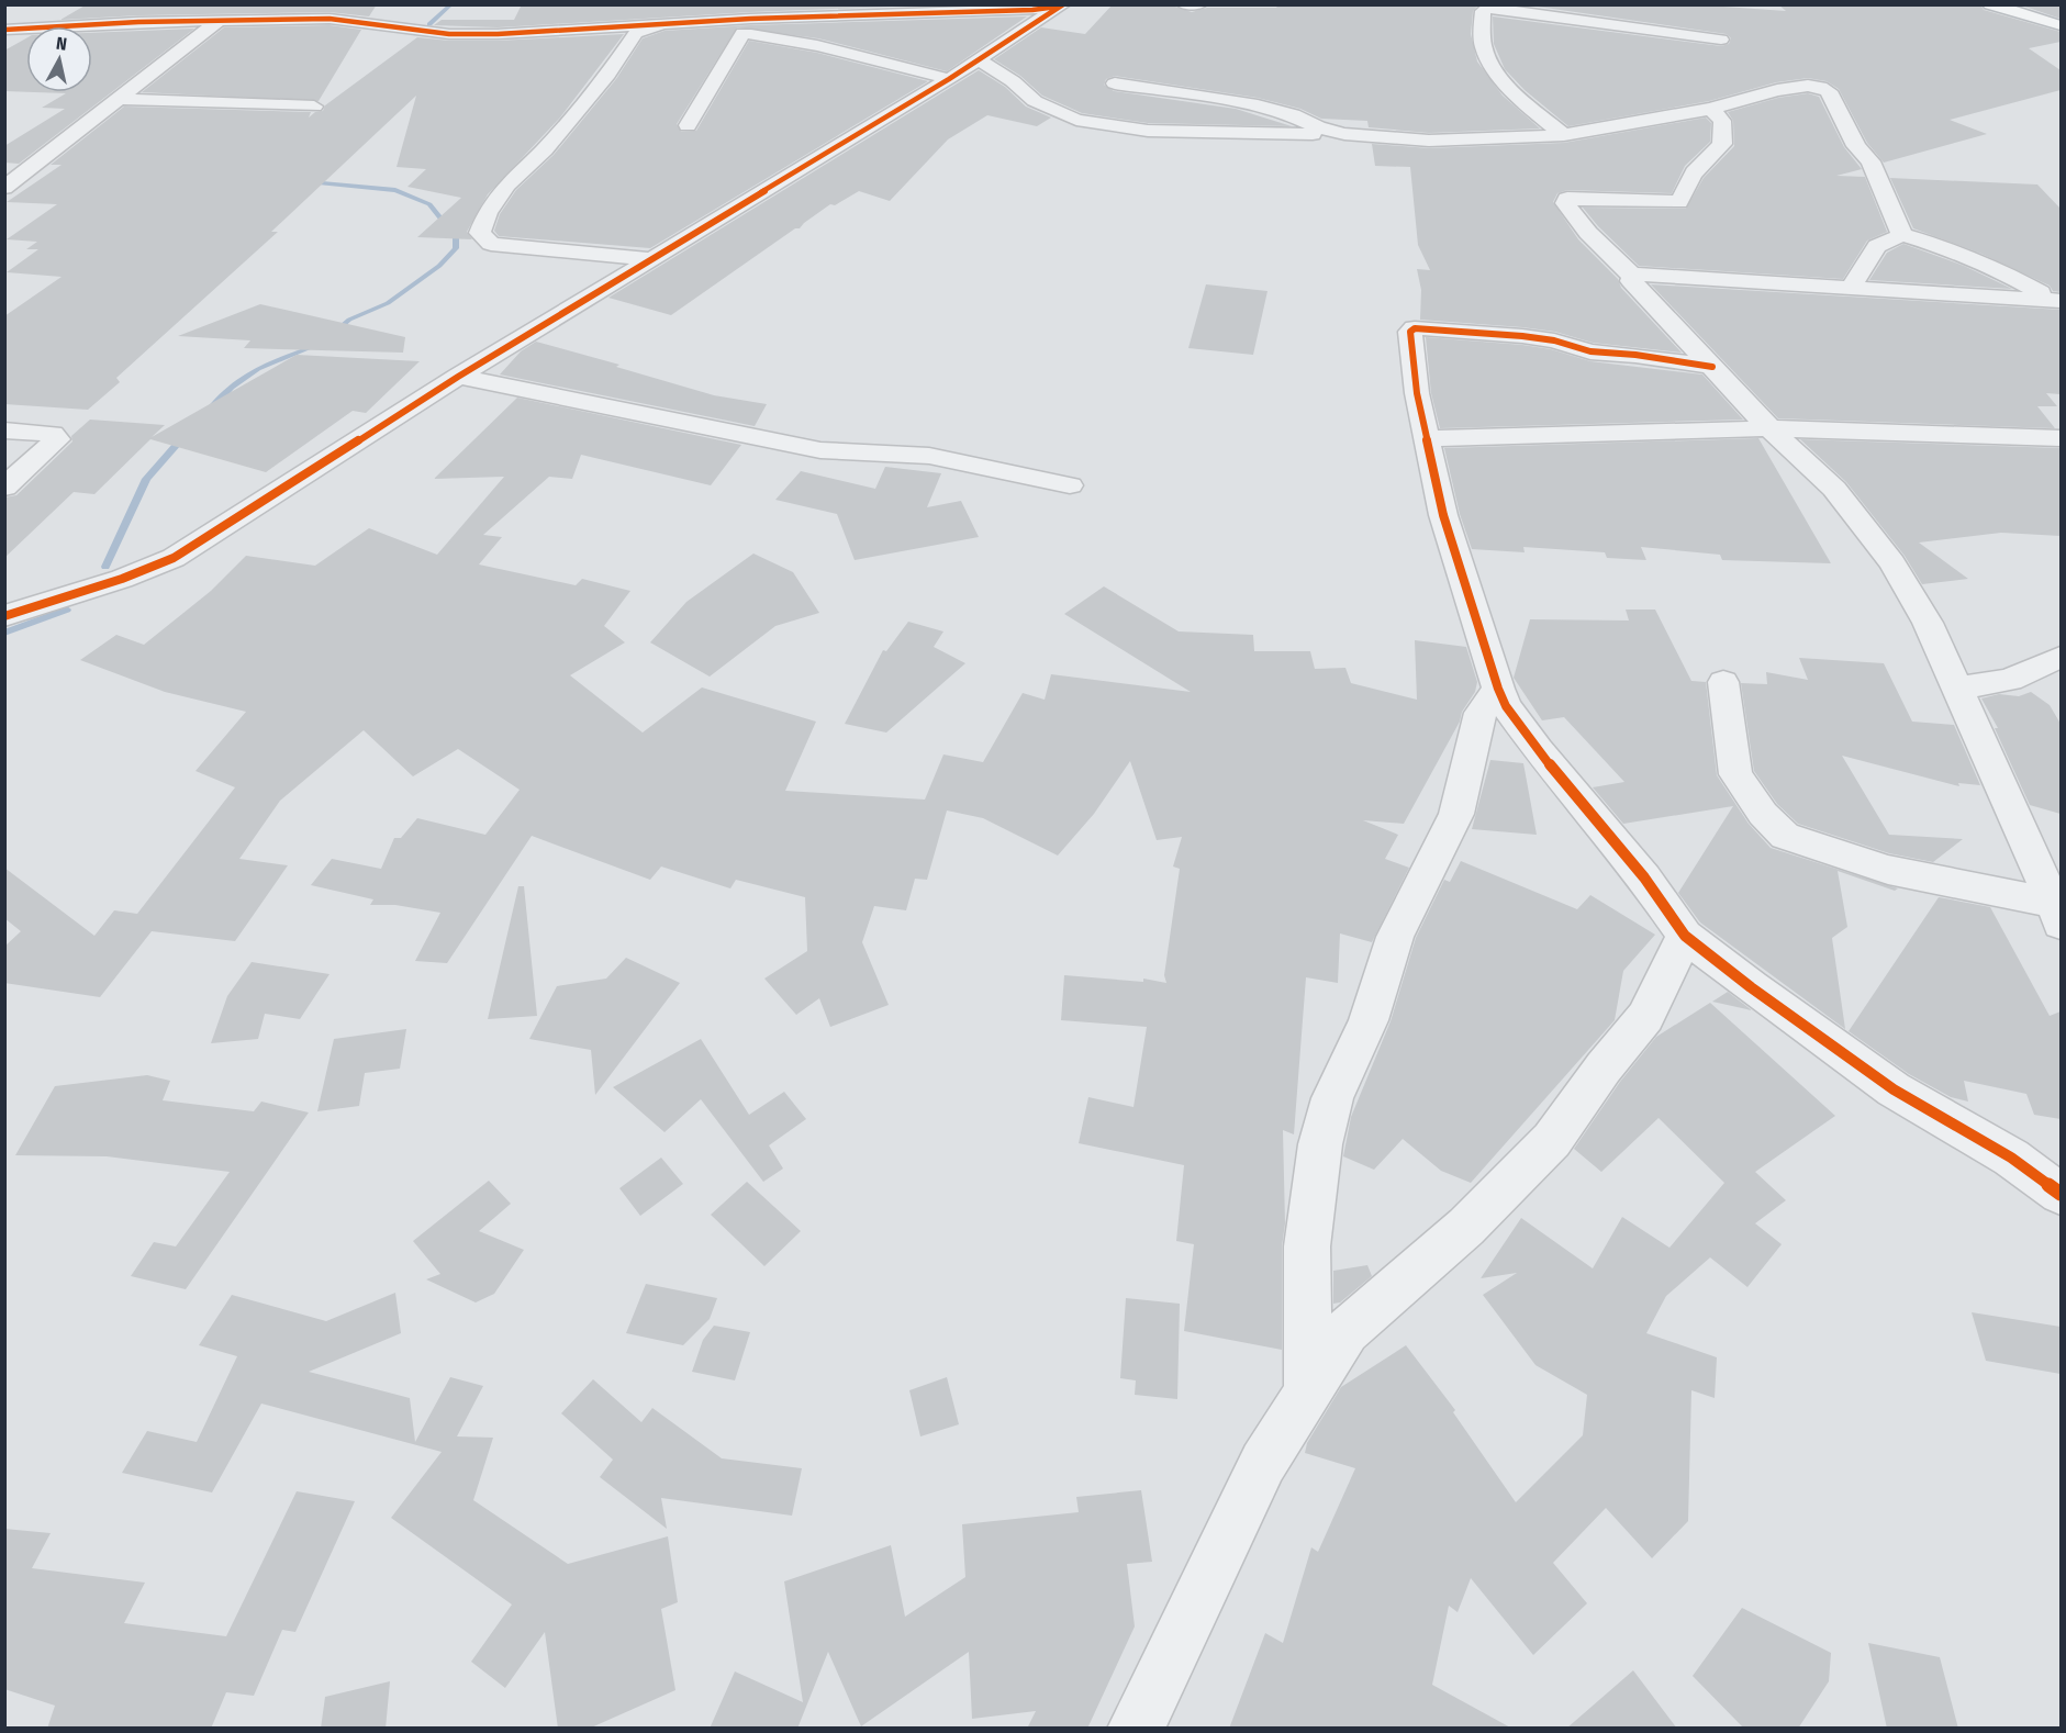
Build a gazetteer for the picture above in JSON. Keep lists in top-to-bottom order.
{
  "north": "top"
}
